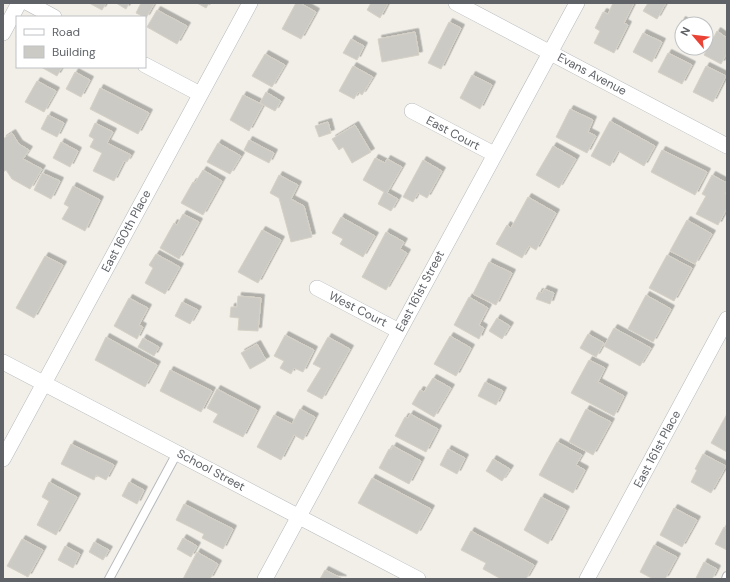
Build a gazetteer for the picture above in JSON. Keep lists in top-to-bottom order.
{
  "streets": {
    "street": [
      "Evans Avenue",
      "East Court",
      "East 160th Place",
      "East 161st Street",
      "West Court",
      "East 161st Place",
      "School Street"
    ]
  },
  "crossings": [
    ["Evans Avenue", "East 161st Street"],
    ["East Court", "East 161st Street"],
    ["East 160th Place", "School Street"],
    ["East 161st Street", "West Court"],
    ["East 161st Street", "School Street"]
  ],
  "legend": ["Road", "Building"],
  "north": "top left"
}
